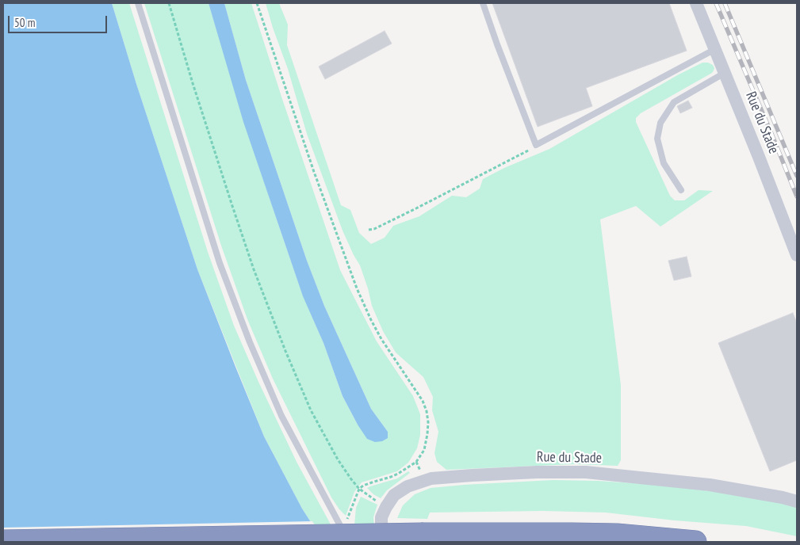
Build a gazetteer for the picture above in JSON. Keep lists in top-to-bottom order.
{
  "streets": {
    "street": ["Rue du Stade"]
  },
  "scale_bar": "50 m"
}
